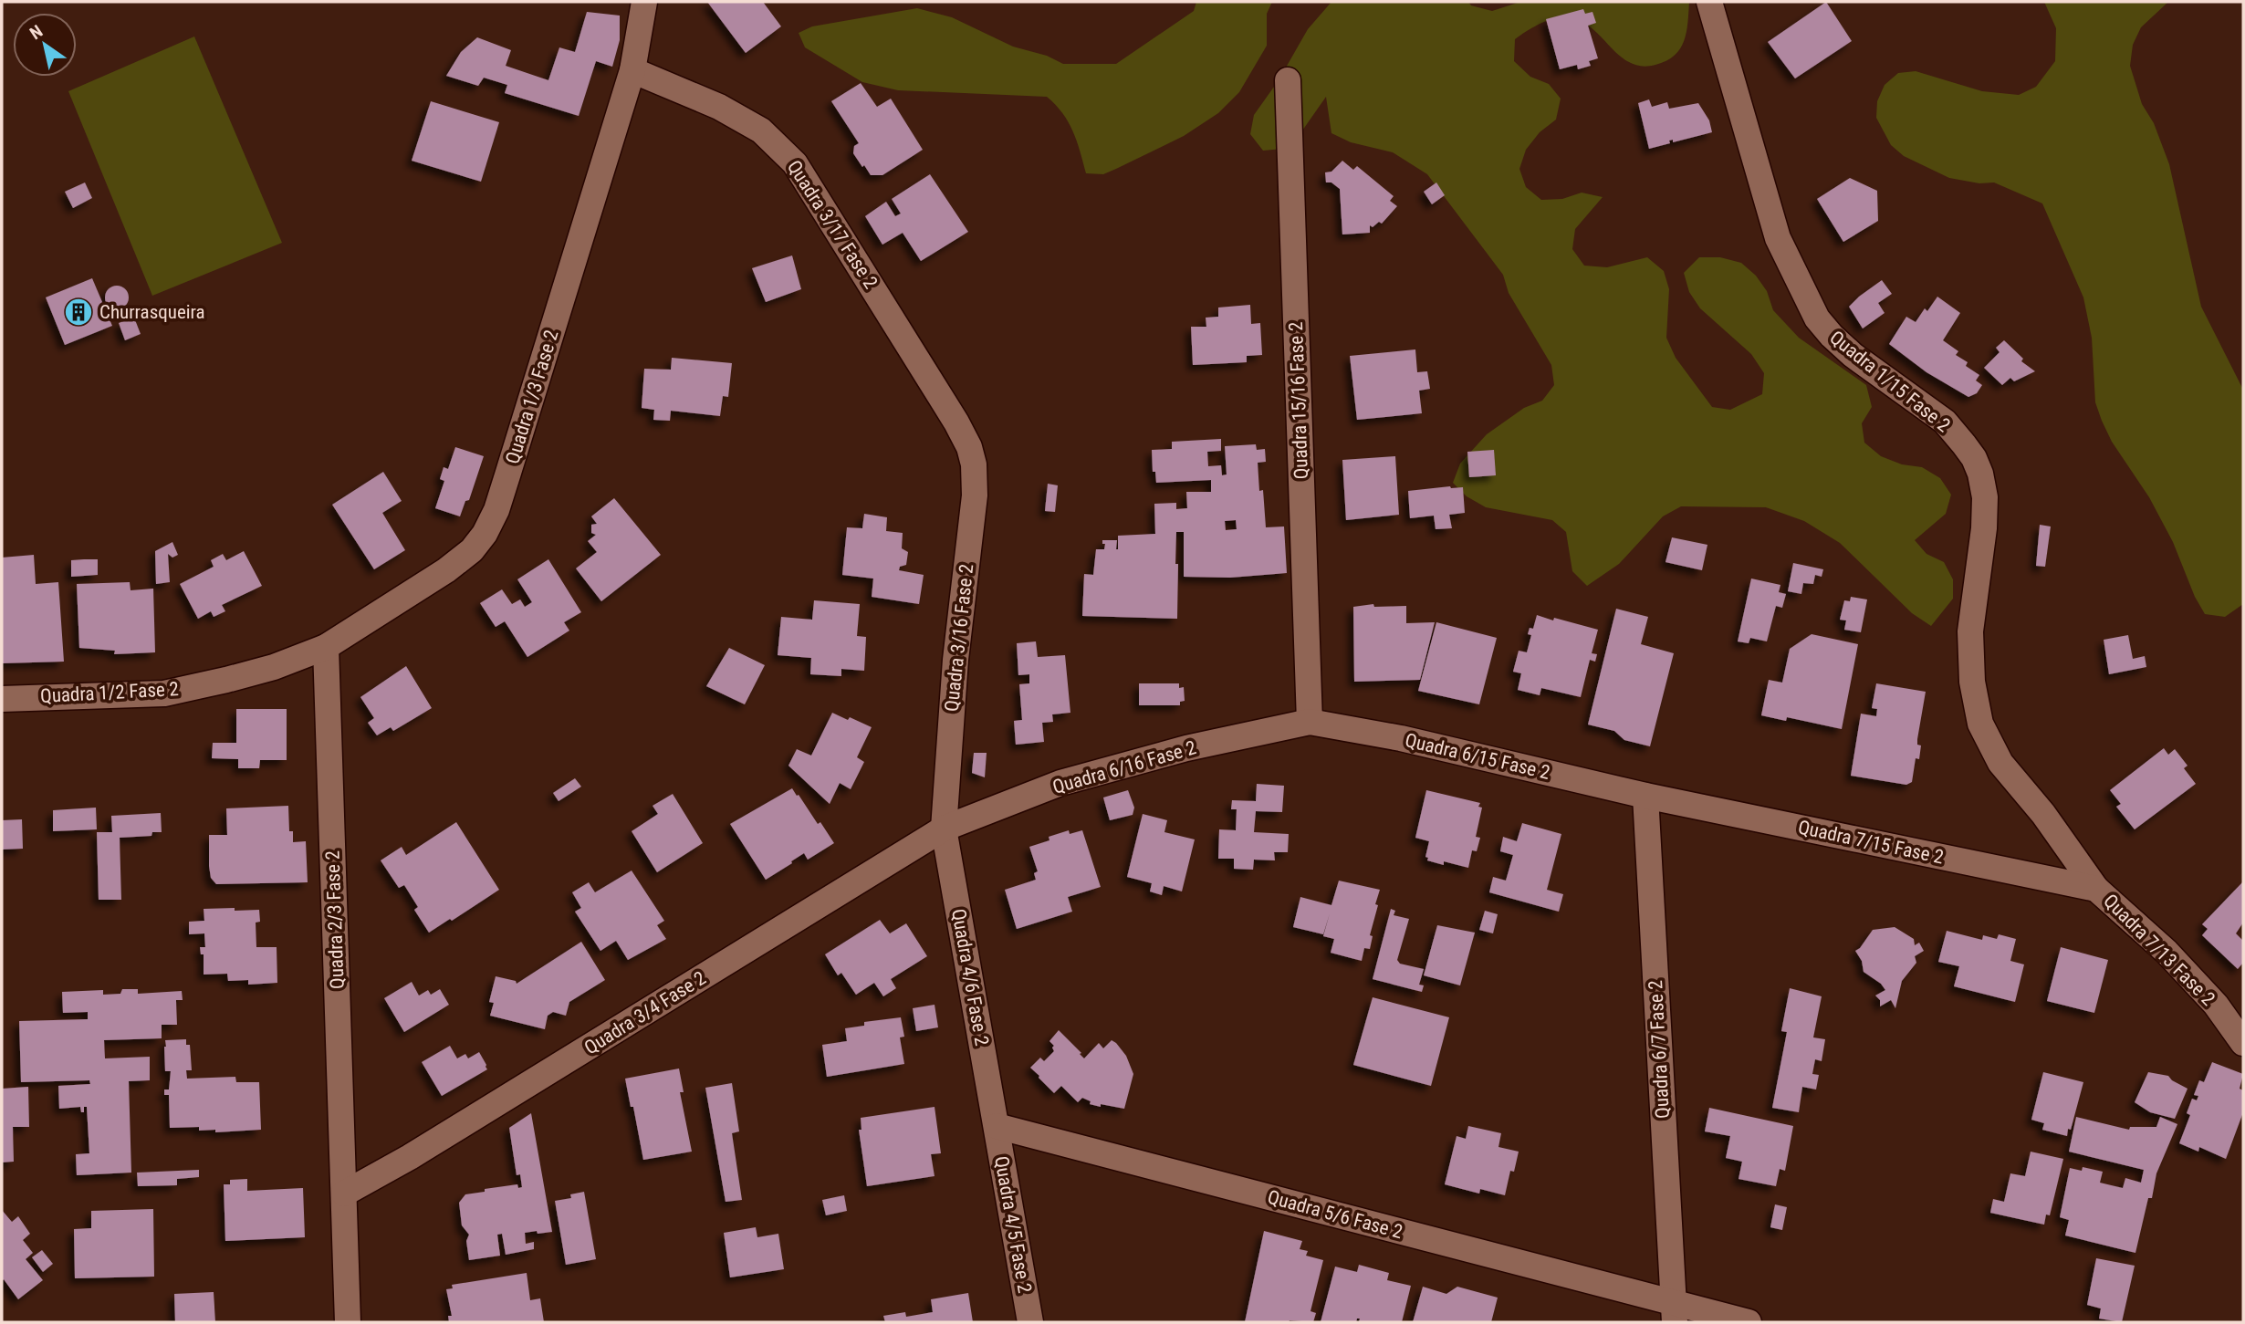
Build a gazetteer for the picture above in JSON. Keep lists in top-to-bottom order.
{
  "streets": {
    "street": [
      "Quadra 3/17 Fase 2",
      "Quadra 1/15 Fase 2",
      "Quadra 1/3 Fase 2",
      "Quadra 15/16 Fase 2",
      "Quadra 3/16 Fase 2",
      "Quadra 1/2 Fase 2",
      "Quadra 6/15 Fase 2",
      "Quadra 6/16 Fase 2",
      "Quadra 7/15 Fase 2",
      "Quadra 2/3 Fase 2",
      "Quadra 7/13 Fase 2",
      "Quadra 4/6 Fase 2",
      "Quadra 3/4 Fase 2",
      "Quadra 6/7 Fase 2",
      "Quadra 5/6 Fase 2",
      "Quadra 4/5 Fase 2"
    ]
  },
  "crossings": [
    ["Quadra 3/17 Fase 2", "Quadra 1/3 Fase 2"],
    ["Quadra 3/17 Fase 2", "Quadra 3/16 Fase 2"],
    ["Quadra 1/15 Fase 2", "Quadra 7/15 Fase 2"],
    ["Quadra 1/15 Fase 2", "Quadra 7/13 Fase 2"],
    ["Quadra 1/3 Fase 2", "Quadra 1/2 Fase 2"],
    ["Quadra 1/3 Fase 2", "Quadra 2/3 Fase 2"],
    ["Quadra 15/16 Fase 2", "Quadra 6/15 Fase 2"],
    ["Quadra 15/16 Fase 2", "Quadra 6/16 Fase 2"],
    ["Quadra 3/16 Fase 2", "Quadra 6/16 Fase 2"],
    ["Quadra 3/16 Fase 2", "Quadra 4/6 Fase 2"],
    ["Quadra 3/16 Fase 2", "Quadra 3/4 Fase 2"],
    ["Quadra 1/2 Fase 2", "Quadra 2/3 Fase 2"],
    ["Quadra 6/15 Fase 2", "Quadra 6/16 Fase 2"],
    ["Quadra 6/15 Fase 2", "Quadra 7/15 Fase 2"],
    ["Quadra 6/15 Fase 2", "Quadra 6/7 Fase 2"],
    ["Quadra 6/16 Fase 2", "Quadra 4/6 Fase 2"],
    ["Quadra 6/16 Fase 2", "Quadra 3/4 Fase 2"],
    ["Quadra 7/15 Fase 2", "Quadra 7/13 Fase 2"],
    ["Quadra 7/15 Fase 2", "Quadra 6/7 Fase 2"],
    ["Quadra 2/3 Fase 2", "Quadra 3/4 Fase 2"],
    ["Quadra 4/6 Fase 2", "Quadra 3/4 Fase 2"],
    ["Quadra 4/6 Fase 2", "Quadra 5/6 Fase 2"],
    ["Quadra 4/6 Fase 2", "Quadra 4/5 Fase 2"],
    ["Quadra 6/7 Fase 2", "Quadra 5/6 Fase 2"],
    ["Quadra 5/6 Fase 2", "Quadra 4/5 Fase 2"]
  ],
  "places": {
    "building": ["Churrasqueira"]
  },
  "north": "top left"
}
